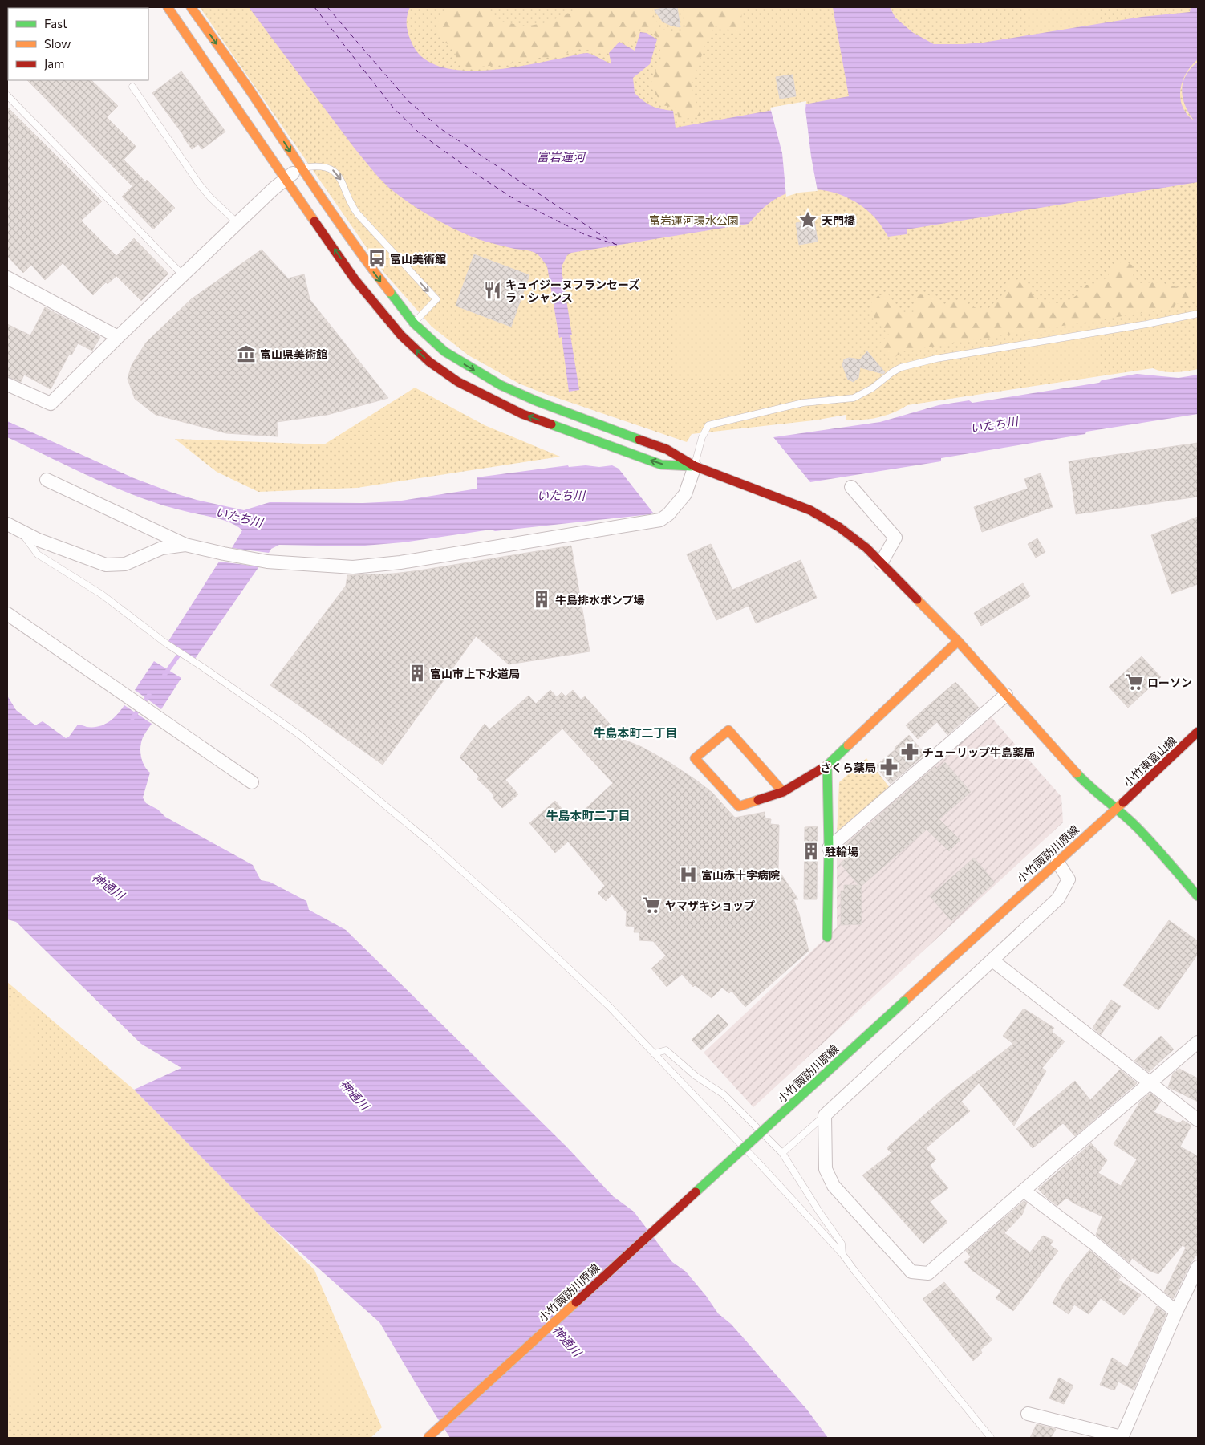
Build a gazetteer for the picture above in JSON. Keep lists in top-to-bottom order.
{
  "streets": {
    "street": ["小竹東富山線", "小竹諏訪川原線"]
  },
  "crossings": [
    ["小竹東富山線", "小竹諏訪川原線"]
  ],
  "districts": ["牛島本町二丁目", "牛島本町二丁目"],
  "water": ["富岩運河", "いたち川", "神通川"],
  "parks": ["富岩運河環水公園"],
  "places": {
    "place": ["天門橋"],
    "bus stop": ["富山美術館"],
    "restaurant": ["キュイジーヌフランセーズ ラ・シャンス"],
    "museum": ["富山県美術館"],
    "building": ["牛島排水ポンプ場", "富山市上下水道局", "駐輪場"],
    "supermarket": ["ローソン", "ヤマザキショップ"],
    "pharmacy": ["チューリップ牛島薬局", "さくら薬局"],
    "hospital": ["富山赤十字病院"]
  },
  "legend": ["Fast", "Slow", "Jam"]
}
